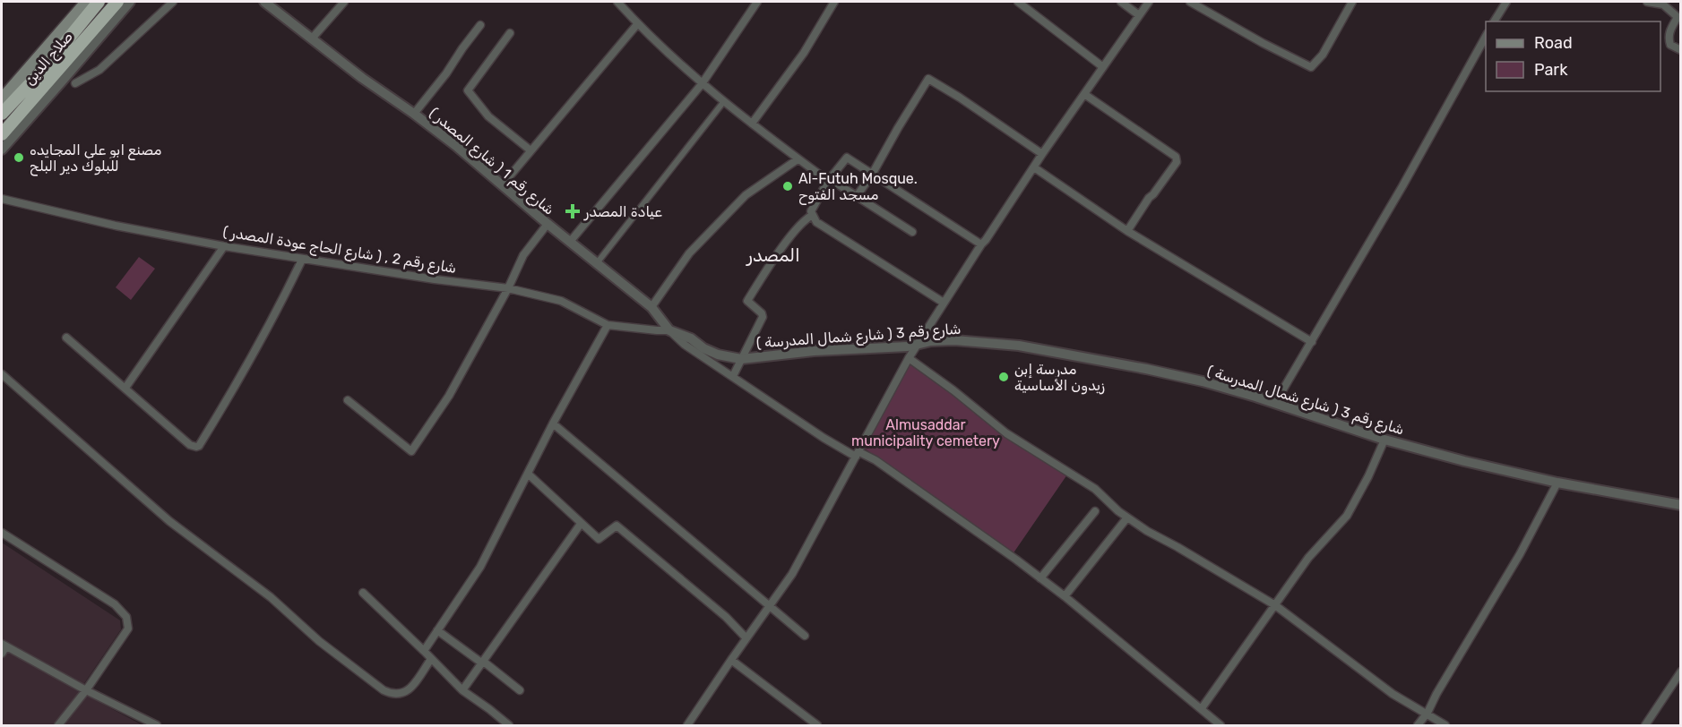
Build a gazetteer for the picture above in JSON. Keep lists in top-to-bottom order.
{
  "streets": {
    "highway": ["صلاح الدين"],
    "street": ["شارع رقم 1 ( شارع المصدر )", "شارع رقم 2 , ( شارع الحاج عودة المصدر )", "شارع رقم 3 ( شارع شمال المدرسة )"]
  },
  "crossings": [
    ["شارع رقم 1 ( شارع المصدر )", "شارع رقم 2 , ( شارع الحاج عودة المصدر )"],
    ["شارع رقم 1 ( شارع المصدر )", "شارع رقم 3 ( شارع شمال المدرسة )"],
    ["شارع رقم 2 , ( شارع الحاج عودة المصدر )", "شارع رقم 3 ( شارع شمال المدرسة )"]
  ],
  "districts": ["المصدر"],
  "parks": ["Almusaddar municipality cemetery"],
  "places": {
    "other": ["مصنع ابو علي المجايده للبلوك دير البلح", "Al-Futuh Mosque. مسجد الفتوح", "مدرسة إبن زيدون الأساسية"],
    "health": ["عيادة المصدر"]
  },
  "legend": ["Road", "Park"]
}
